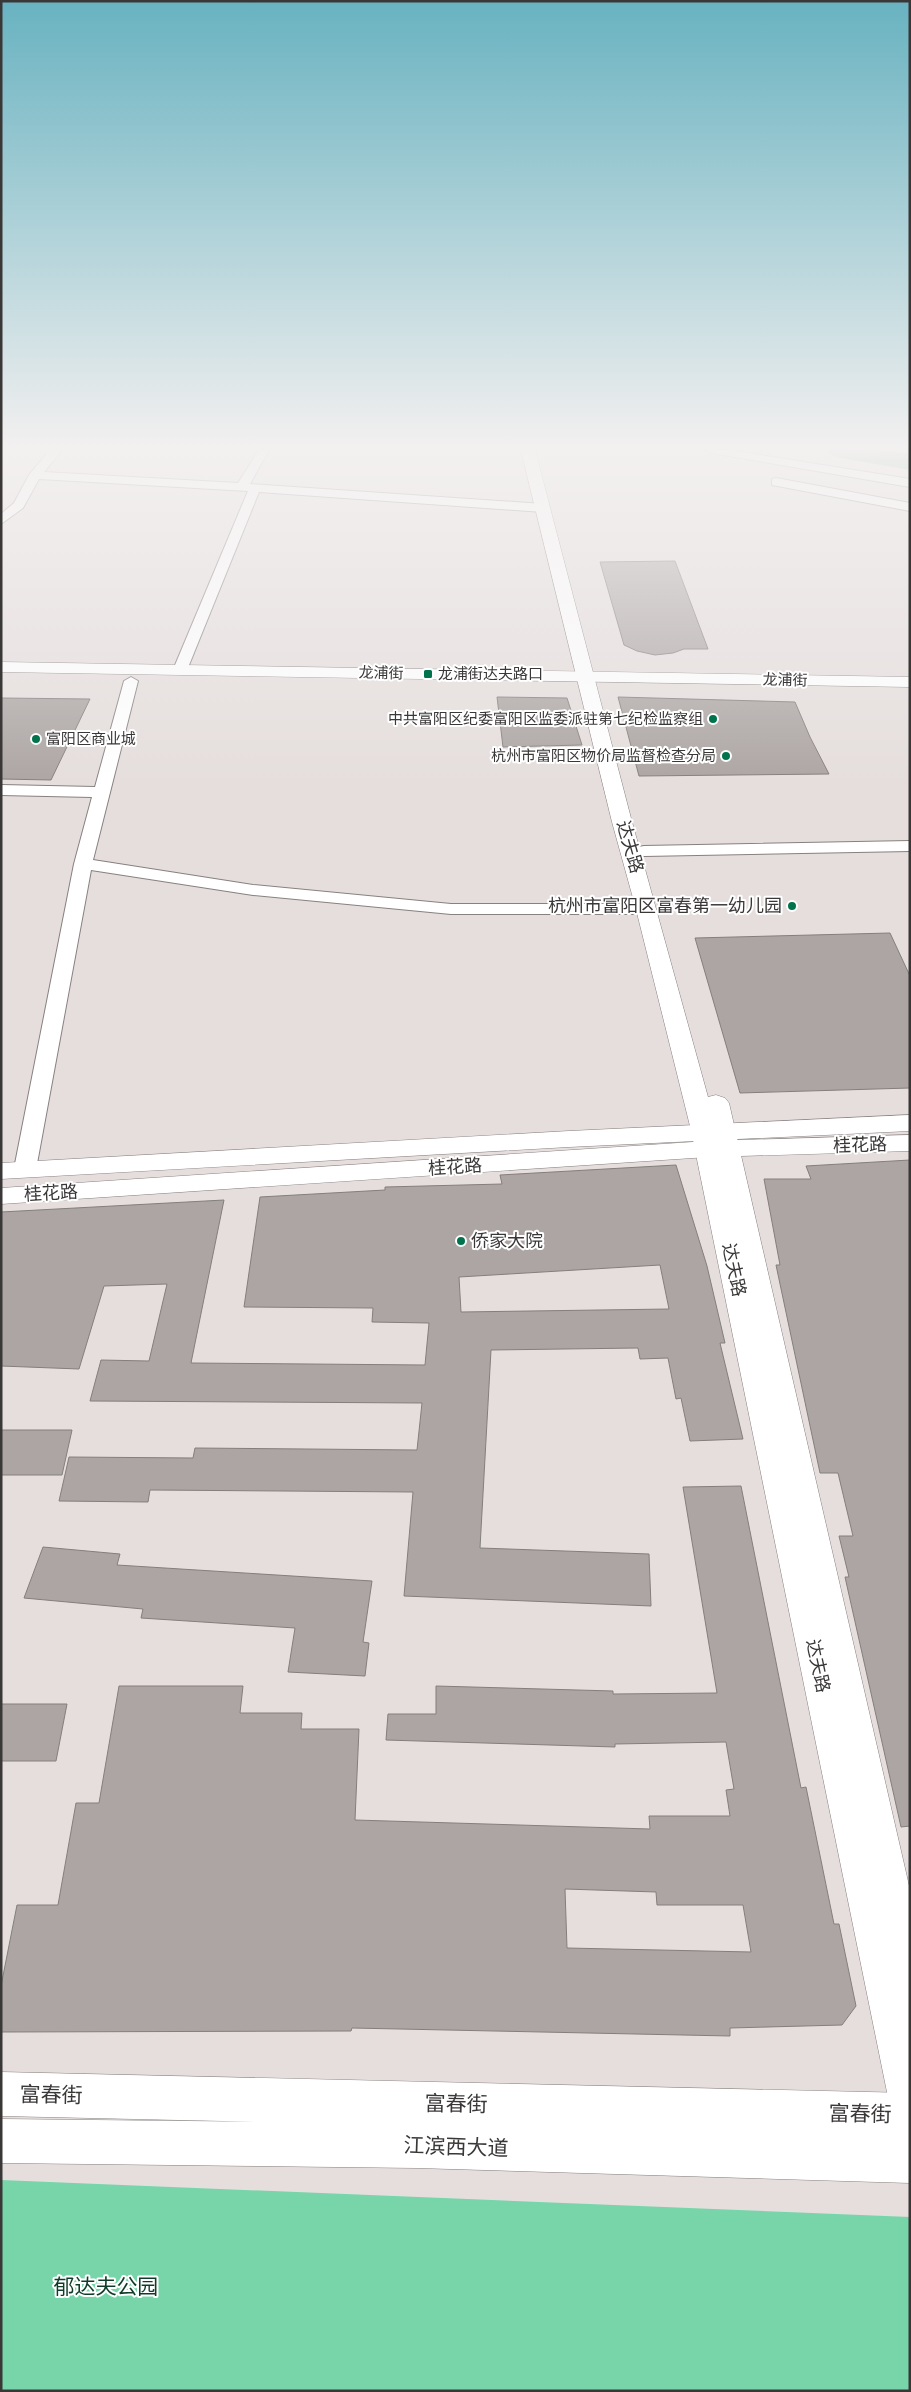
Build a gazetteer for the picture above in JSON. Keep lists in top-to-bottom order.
{
  "streets": {
    "street": [
      "龙浦街",
      "达夫路",
      "桂花路",
      "富春街",
      "江滨西大道"
    ]
  },
  "crossings": [
    ["龙浦街", "达夫路"],
    ["达夫路", "桂花路"]
  ],
  "parks": ["郁达夫公园"],
  "places": {
    "transit": ["龙浦街达夫路口"],
    "other": [
      "中共富阳区纪委富阳区监委派驻第七纪检监察组",
      "富阳区商业城",
      "杭州市富阳区物价局监督检查分局",
      "杭州市富阳区富春第一幼儿园",
      "侨家大院"
    ]
  }
}
